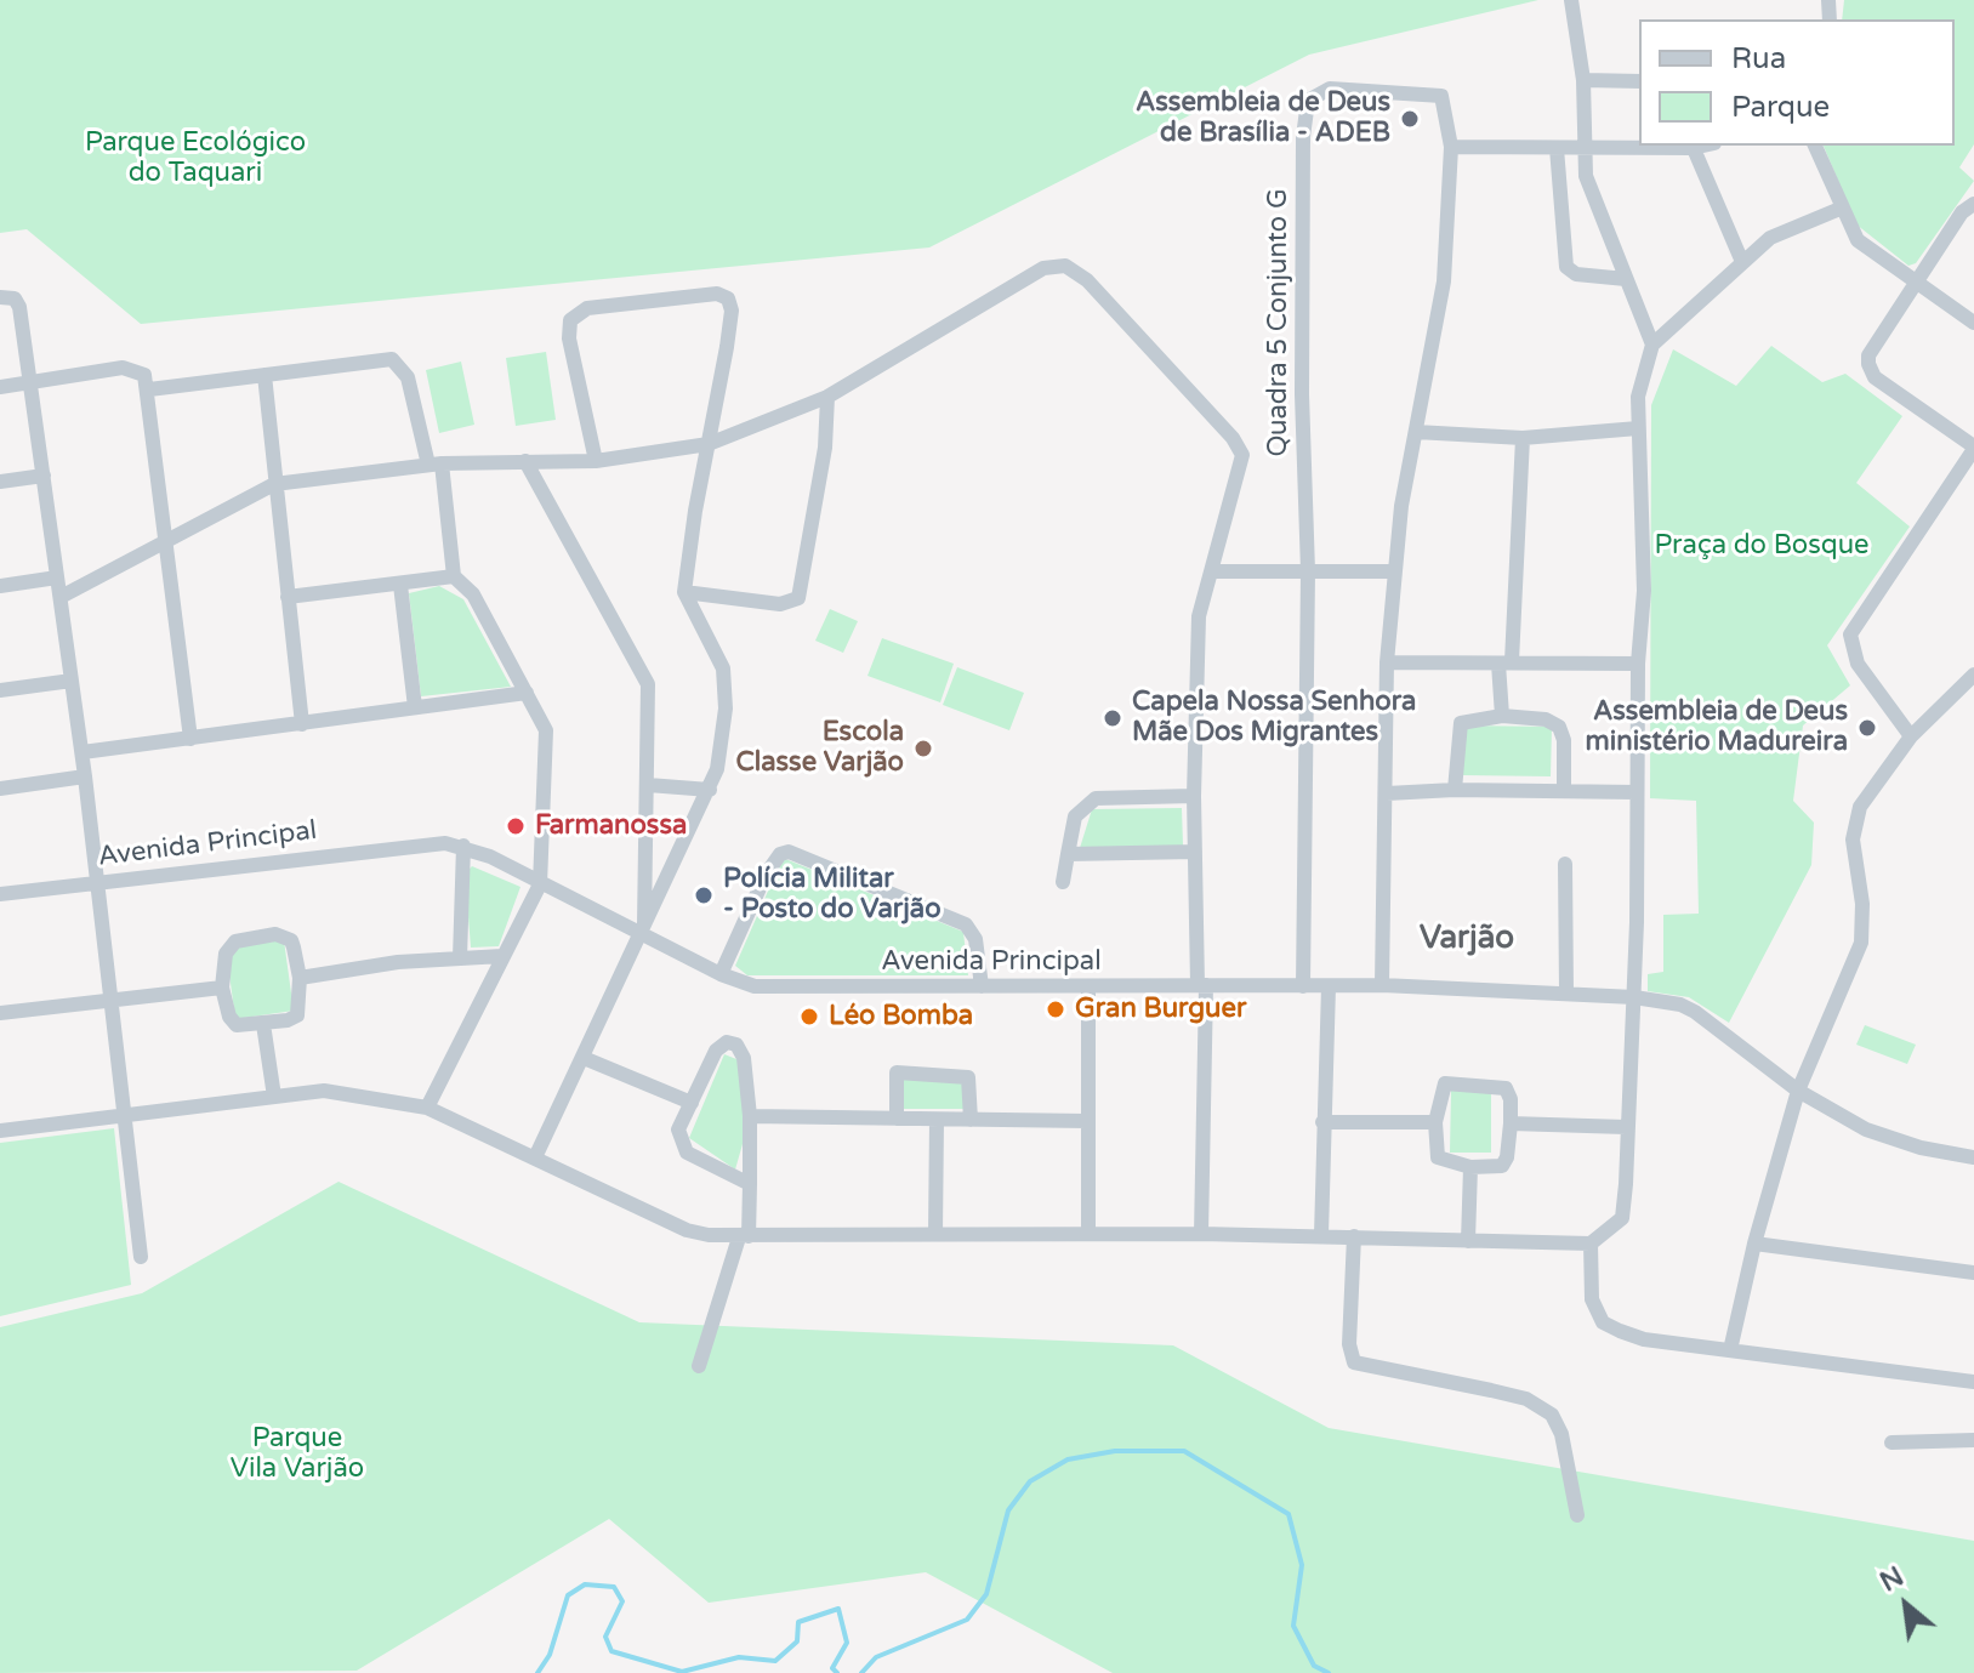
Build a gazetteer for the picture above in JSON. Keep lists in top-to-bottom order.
{
  "streets": {
    "street": ["Quadra 5 Conjunto G", "Avenida Principal"]
  },
  "crossings": [
    ["Quadra 5 Conjunto G", "Avenida Principal"]
  ],
  "districts": ["Varjão"],
  "parks": ["Parque Ecológico do Taquari", "Praça do Bosque", "Parque Vila Varjão"],
  "places": [
    "Assembleia de Deus de Brasília - ADEB",
    "Capela Nossa Senhora Mãe Dos Migrantes",
    "Assembleia de Deus ministério Madureira",
    "Escola Classe Varjão",
    "Farmanossa",
    "Polícia Militar - Posto do Varjão",
    "Gran Burguer",
    "Léo Bomba"
  ],
  "legend": ["Rua", "Parque"],
  "north": "top left"
}
